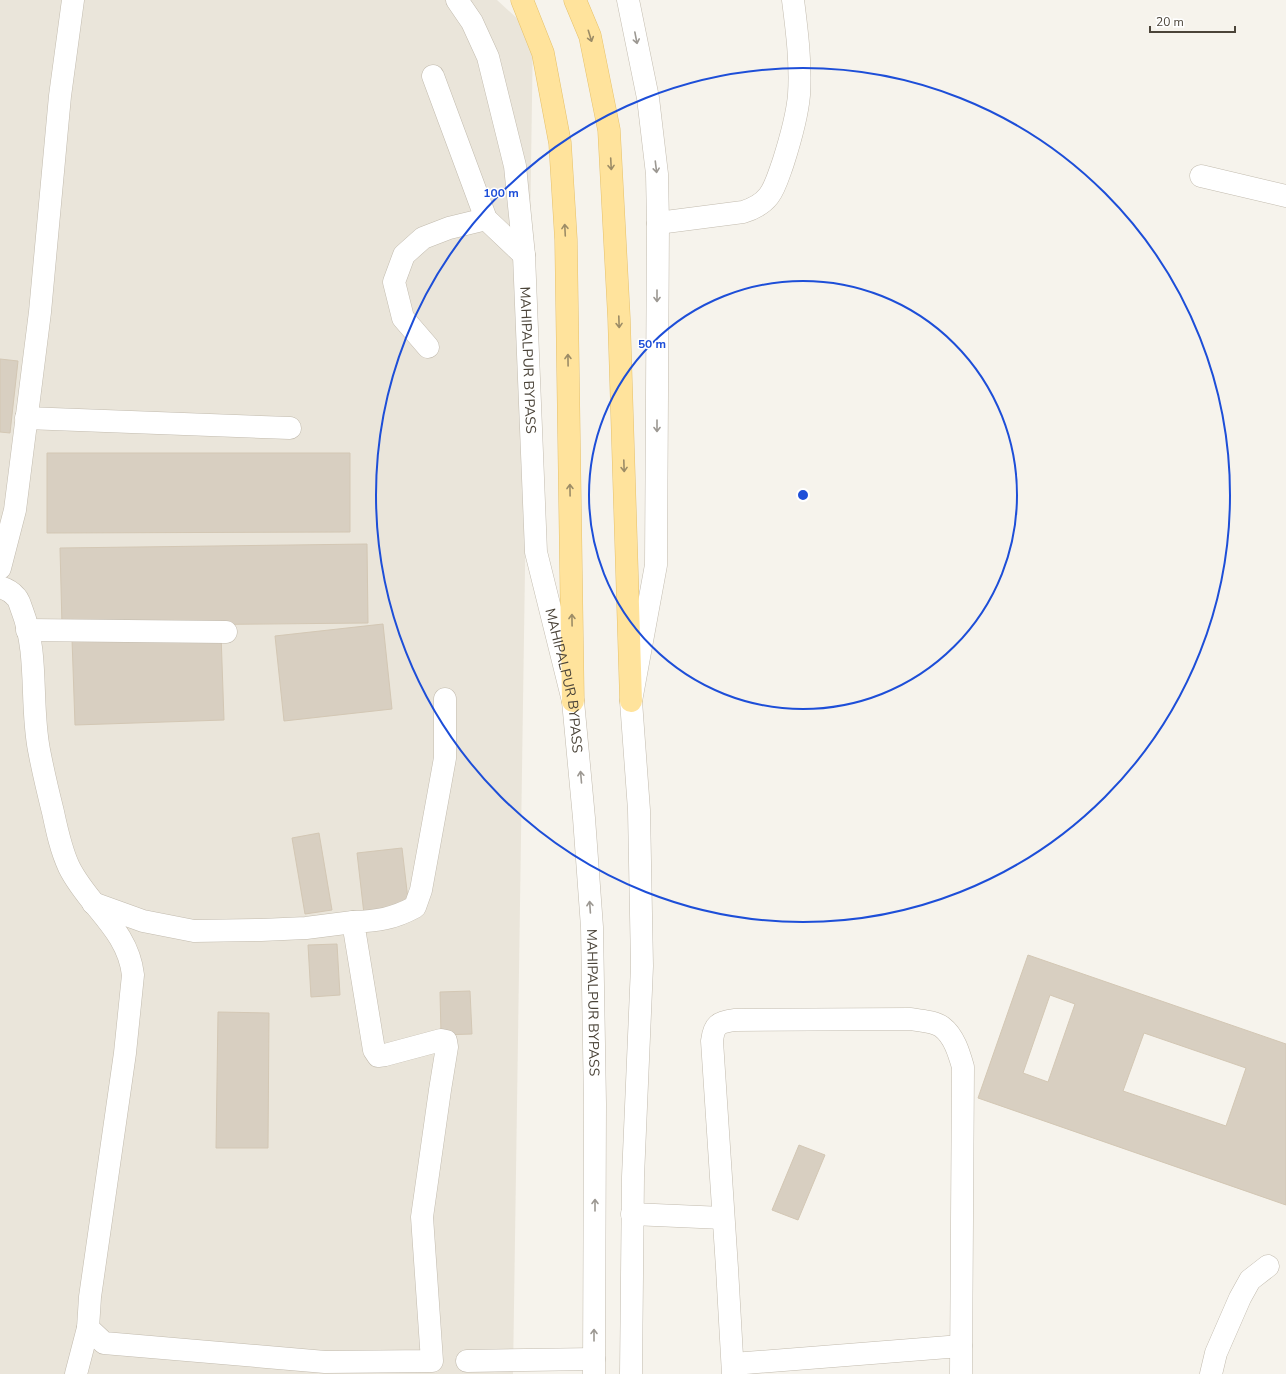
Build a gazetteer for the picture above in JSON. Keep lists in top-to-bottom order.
{
  "streets": {
    "street": ["MAHIPALPUR BYPASS"]
  },
  "scale_bar": "20 m",
  "rings": ["100 m", "50 m"]
}
